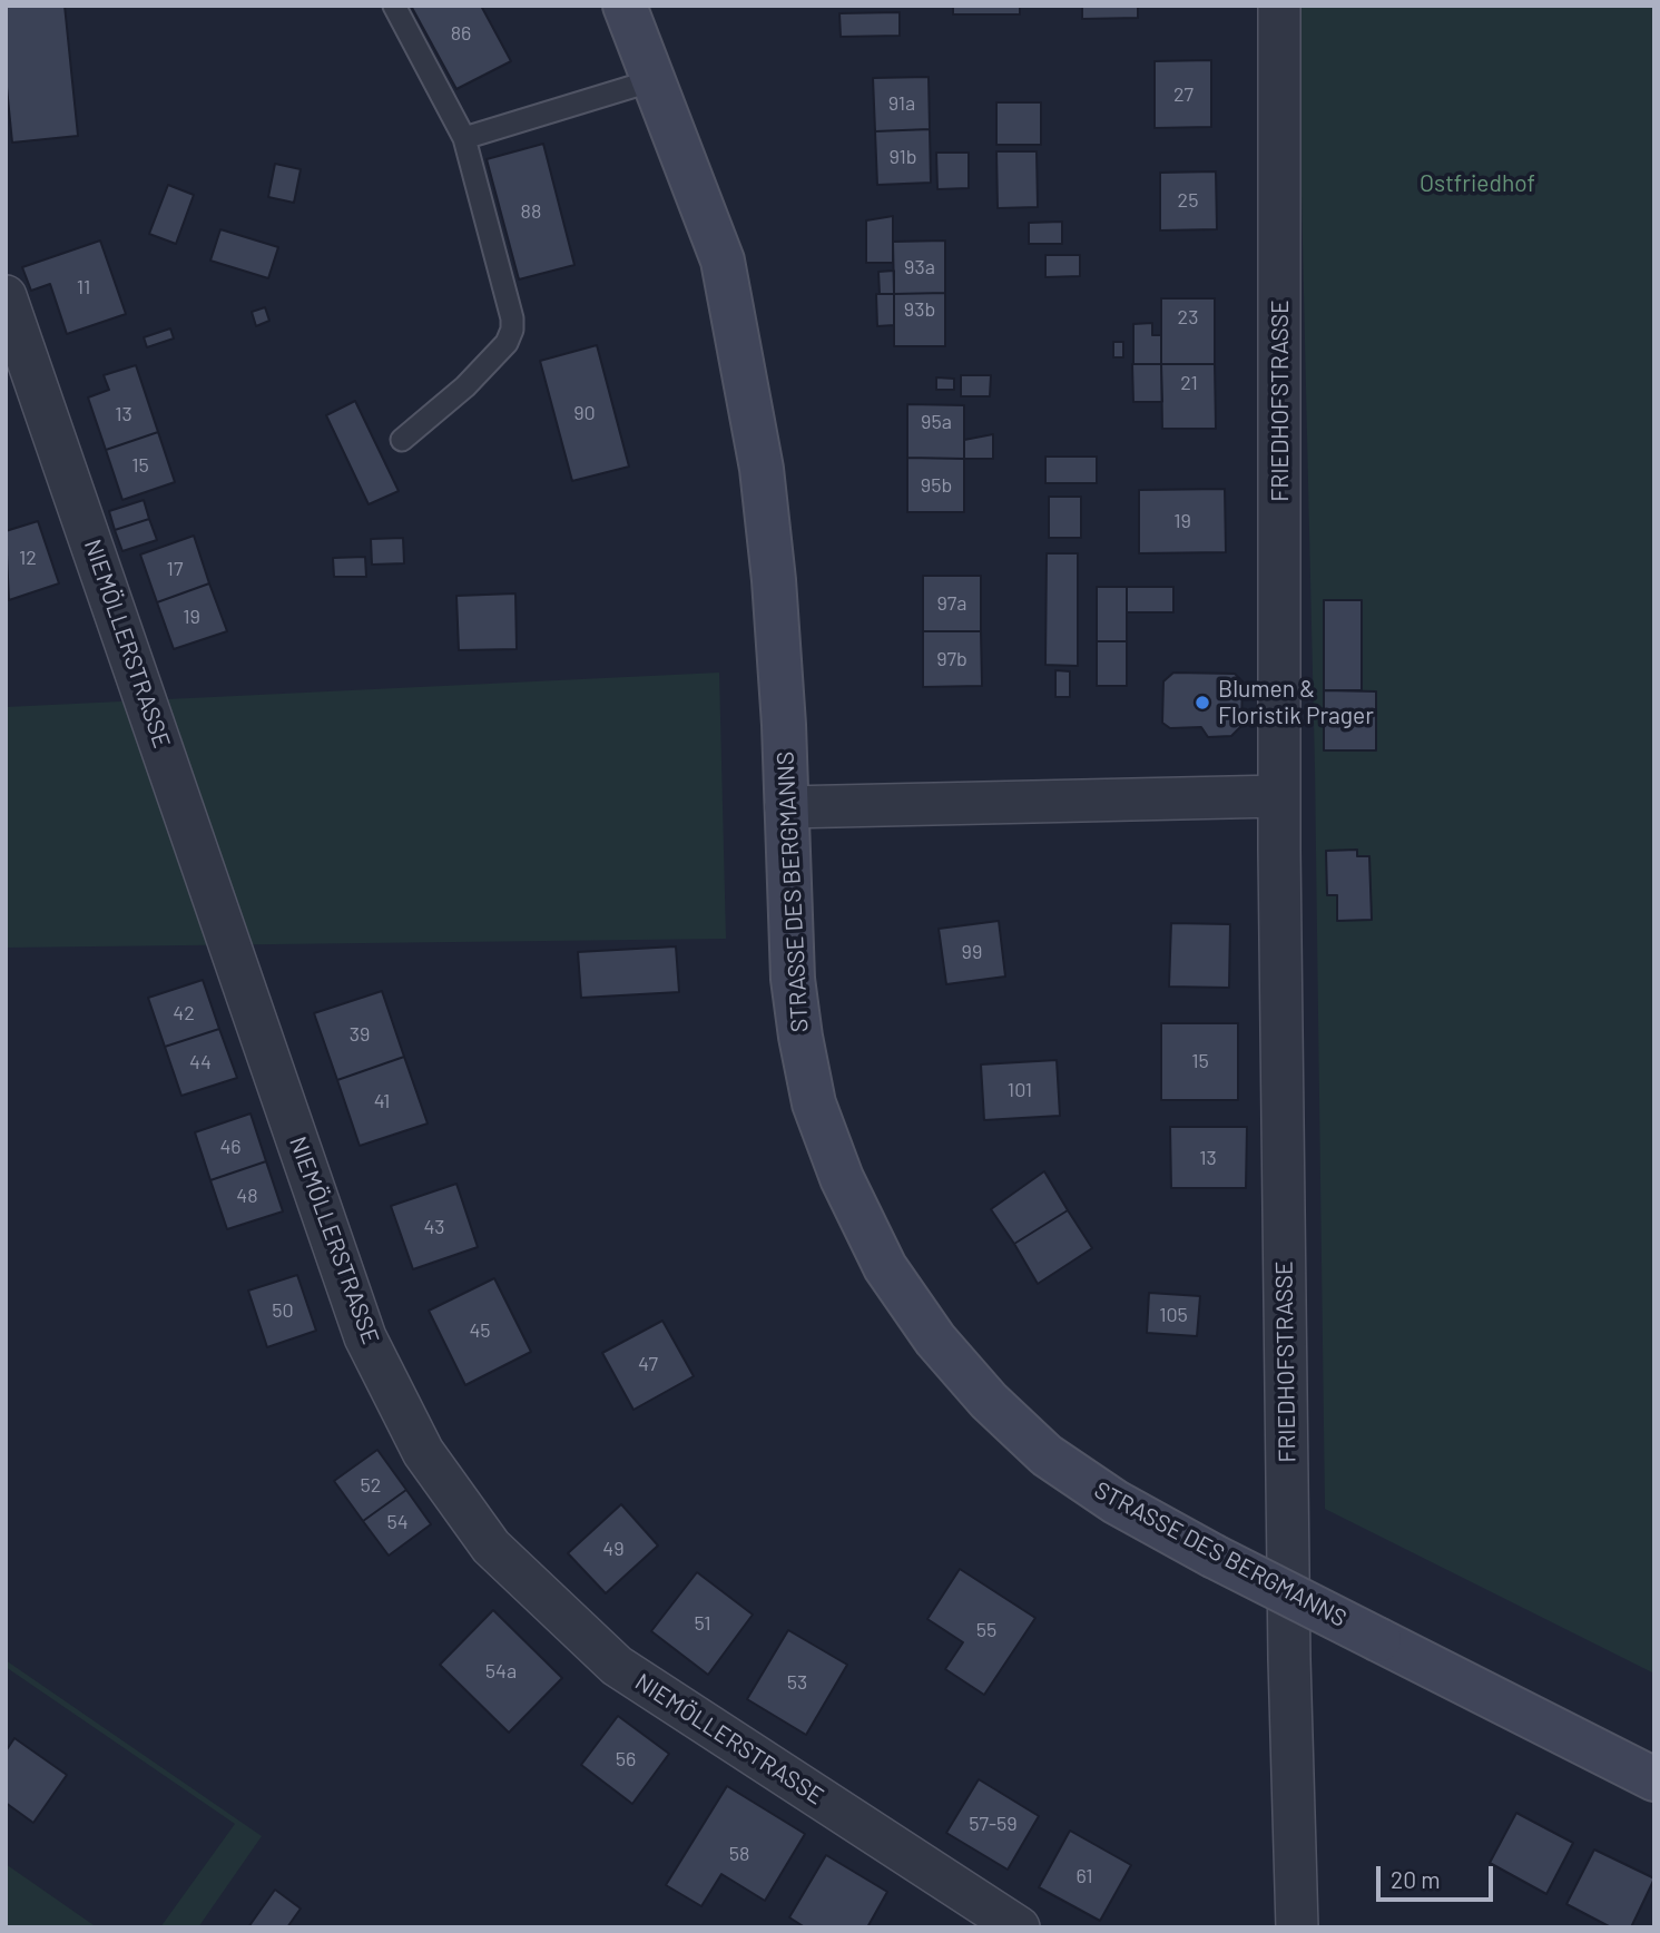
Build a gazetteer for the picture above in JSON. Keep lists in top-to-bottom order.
{
  "streets": {
    "main road": ["STRASSE DES BERGMANNS"],
    "street": ["FRIEDHOFSTRASSE", "NIEMÖLLERSTRASSE"]
  },
  "parks": ["Ostfriedhof"],
  "places": ["Blumen & Floristik Prager"],
  "house_numbers": [
    "86",
    "27",
    "91a",
    "91b",
    "25",
    "88",
    "93a",
    "11",
    "93b",
    "23",
    "21",
    "90",
    "13",
    "95a",
    "15",
    "95b",
    "19",
    "12",
    "17",
    "97a",
    "19",
    "97b",
    "99",
    "42",
    "39",
    "15",
    "44",
    "101",
    "41",
    "46",
    "13",
    "48",
    "43",
    "50",
    "105",
    "45",
    "47",
    "52",
    "54",
    "49",
    "51",
    "55",
    "54a",
    "53",
    "56",
    "57-59",
    "58",
    "61"
  ],
  "scale_bar": "20 m"
}
